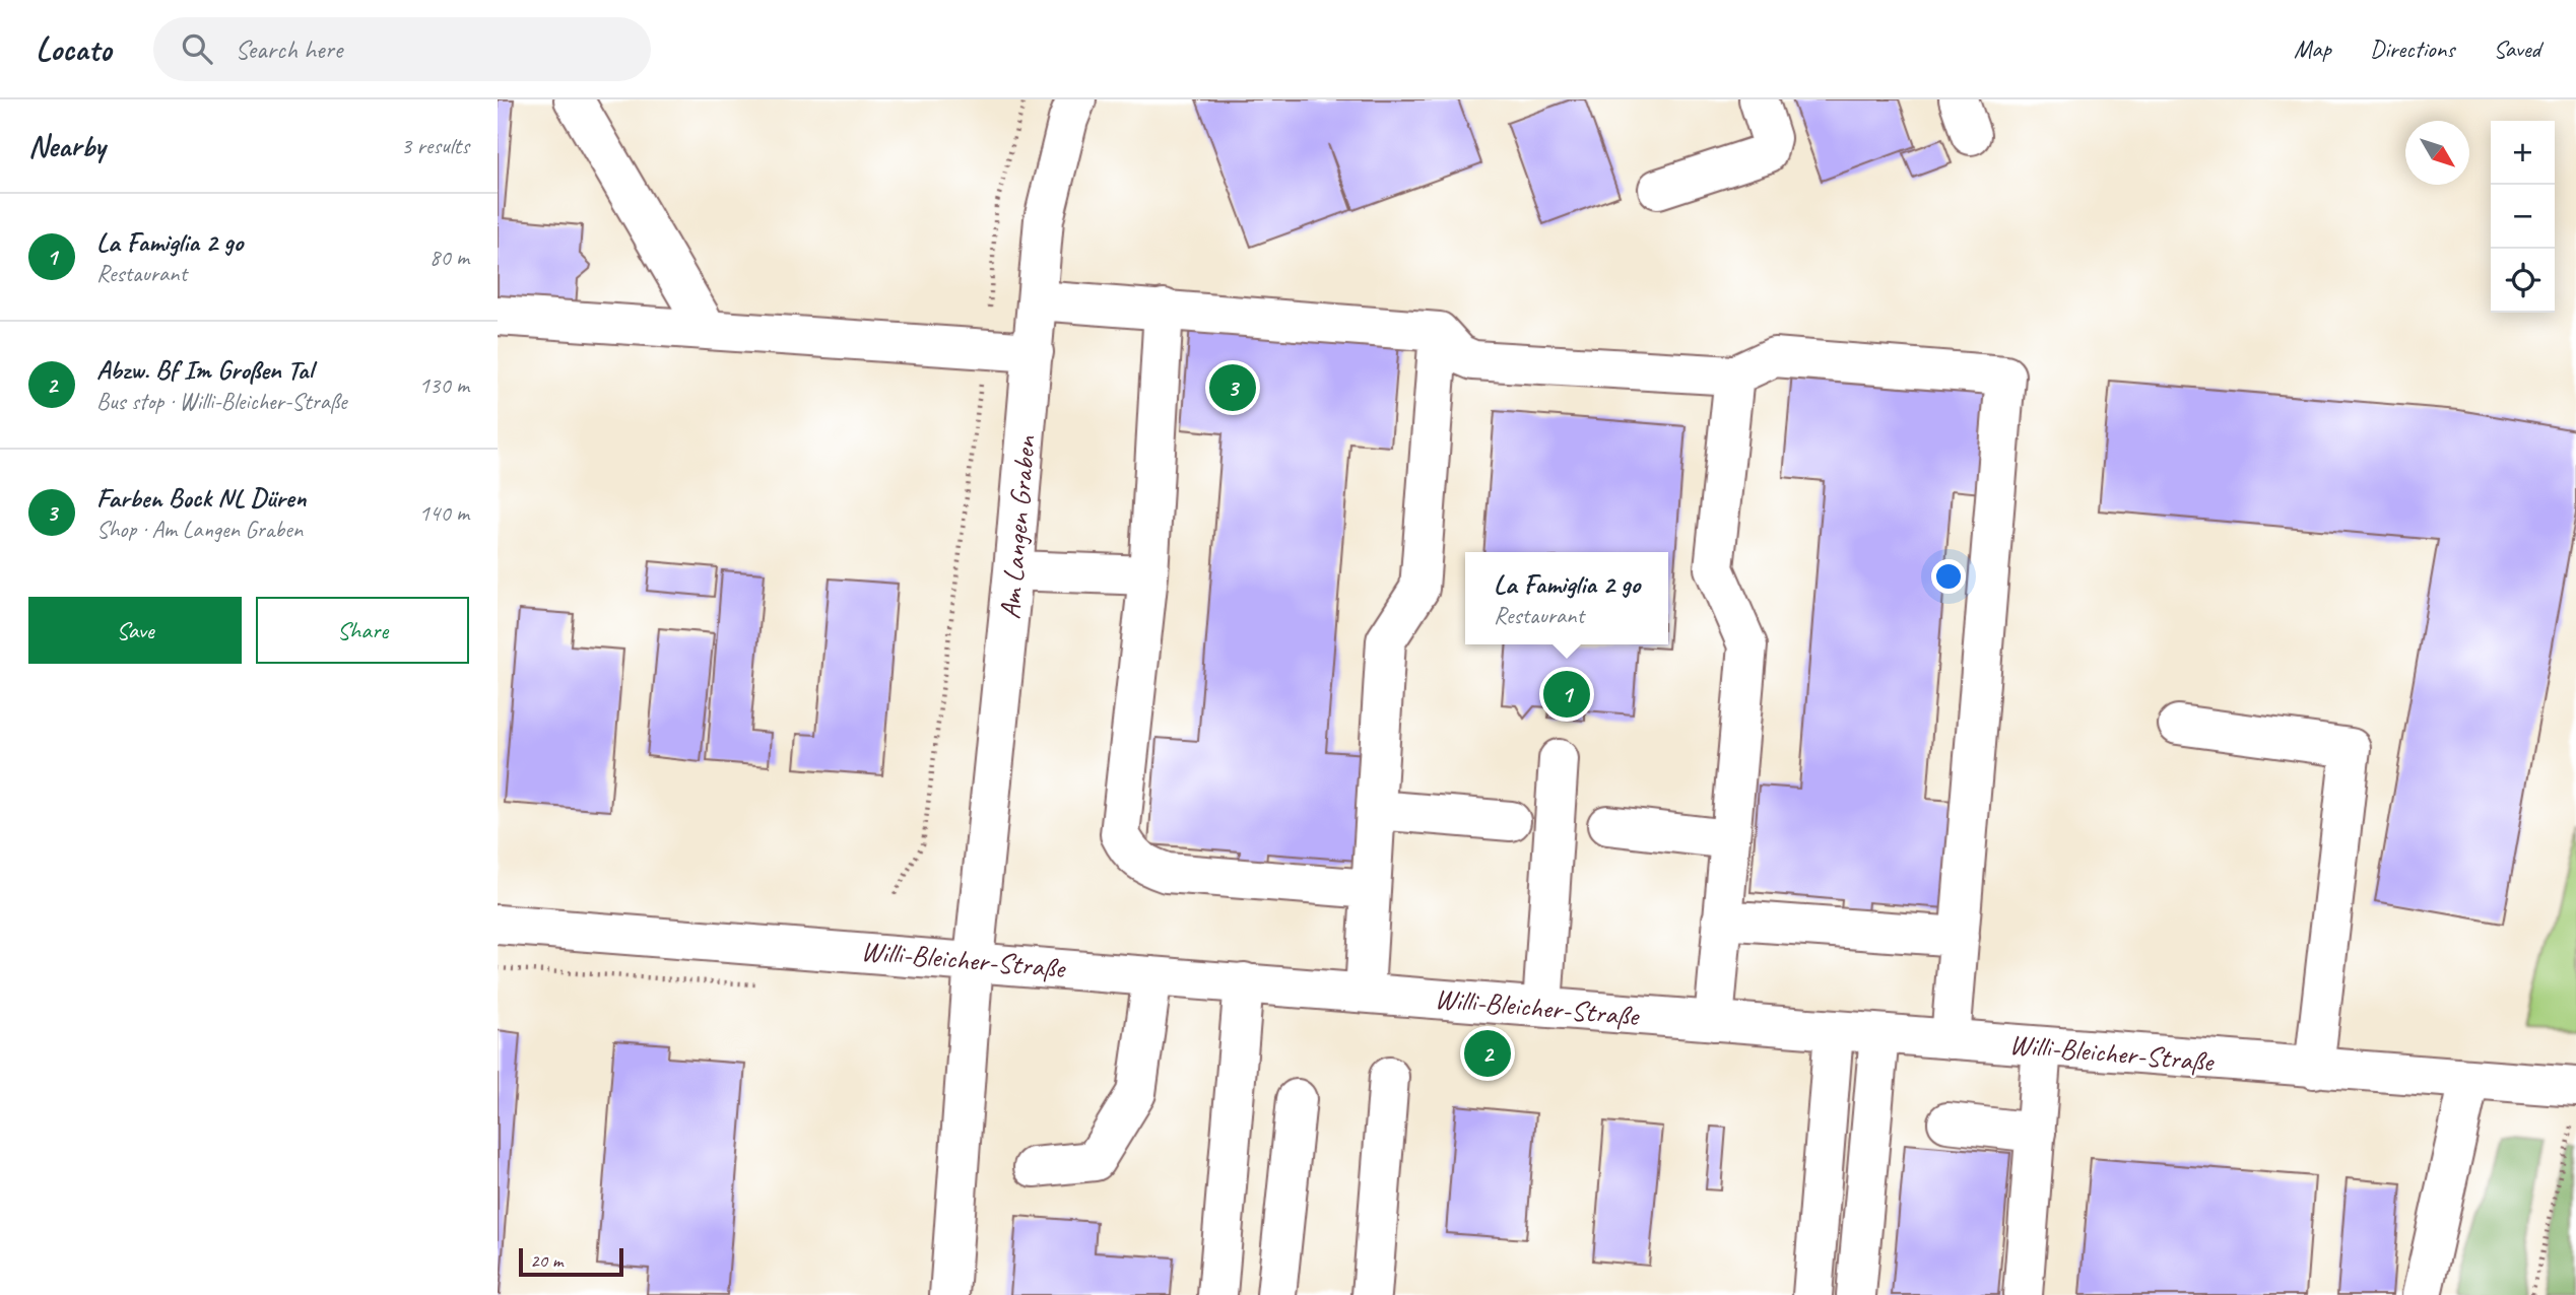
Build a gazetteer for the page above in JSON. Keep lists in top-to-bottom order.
{
  "streets": {
    "street": ["Am Langen Graben", "Willi-Bleicher-Straße"]
  },
  "crossings": [
    ["Am Langen Graben", "Willi-Bleicher-Straße"]
  ],
  "scale_bar": "20 m",
  "north": "bottom right",
  "page": {
    "header": "Locato",
    "search": "Search here",
    "nav": ["Map", "Directions", "Saved"],
    "heading": ["Nearby", "3 results"],
    "map_buttons": ["+", "−"],
    "list": [
      {
        "mark": "1",
        "name": "La Famiglia 2 go",
        "note": "Restaurant",
        "value": "80 m"
      },
      {
        "mark": "2",
        "name": "Abzw. Bf Im Großen Tal",
        "note": "Bus stop · Willi-Bleicher-Straße",
        "value": "130 m"
      },
      {
        "mark": "3",
        "name": "Farben Bock NL Düren",
        "note": "Shop · Am Langen Graben",
        "value": "140 m"
      }
    ],
    "pins": ["3", "1", "2"],
    "popup": ["La Famiglia 2 go", "Restaurant"],
    "buttons": ["Save", "Share"],
    "scale": "20 m"
  }
}
